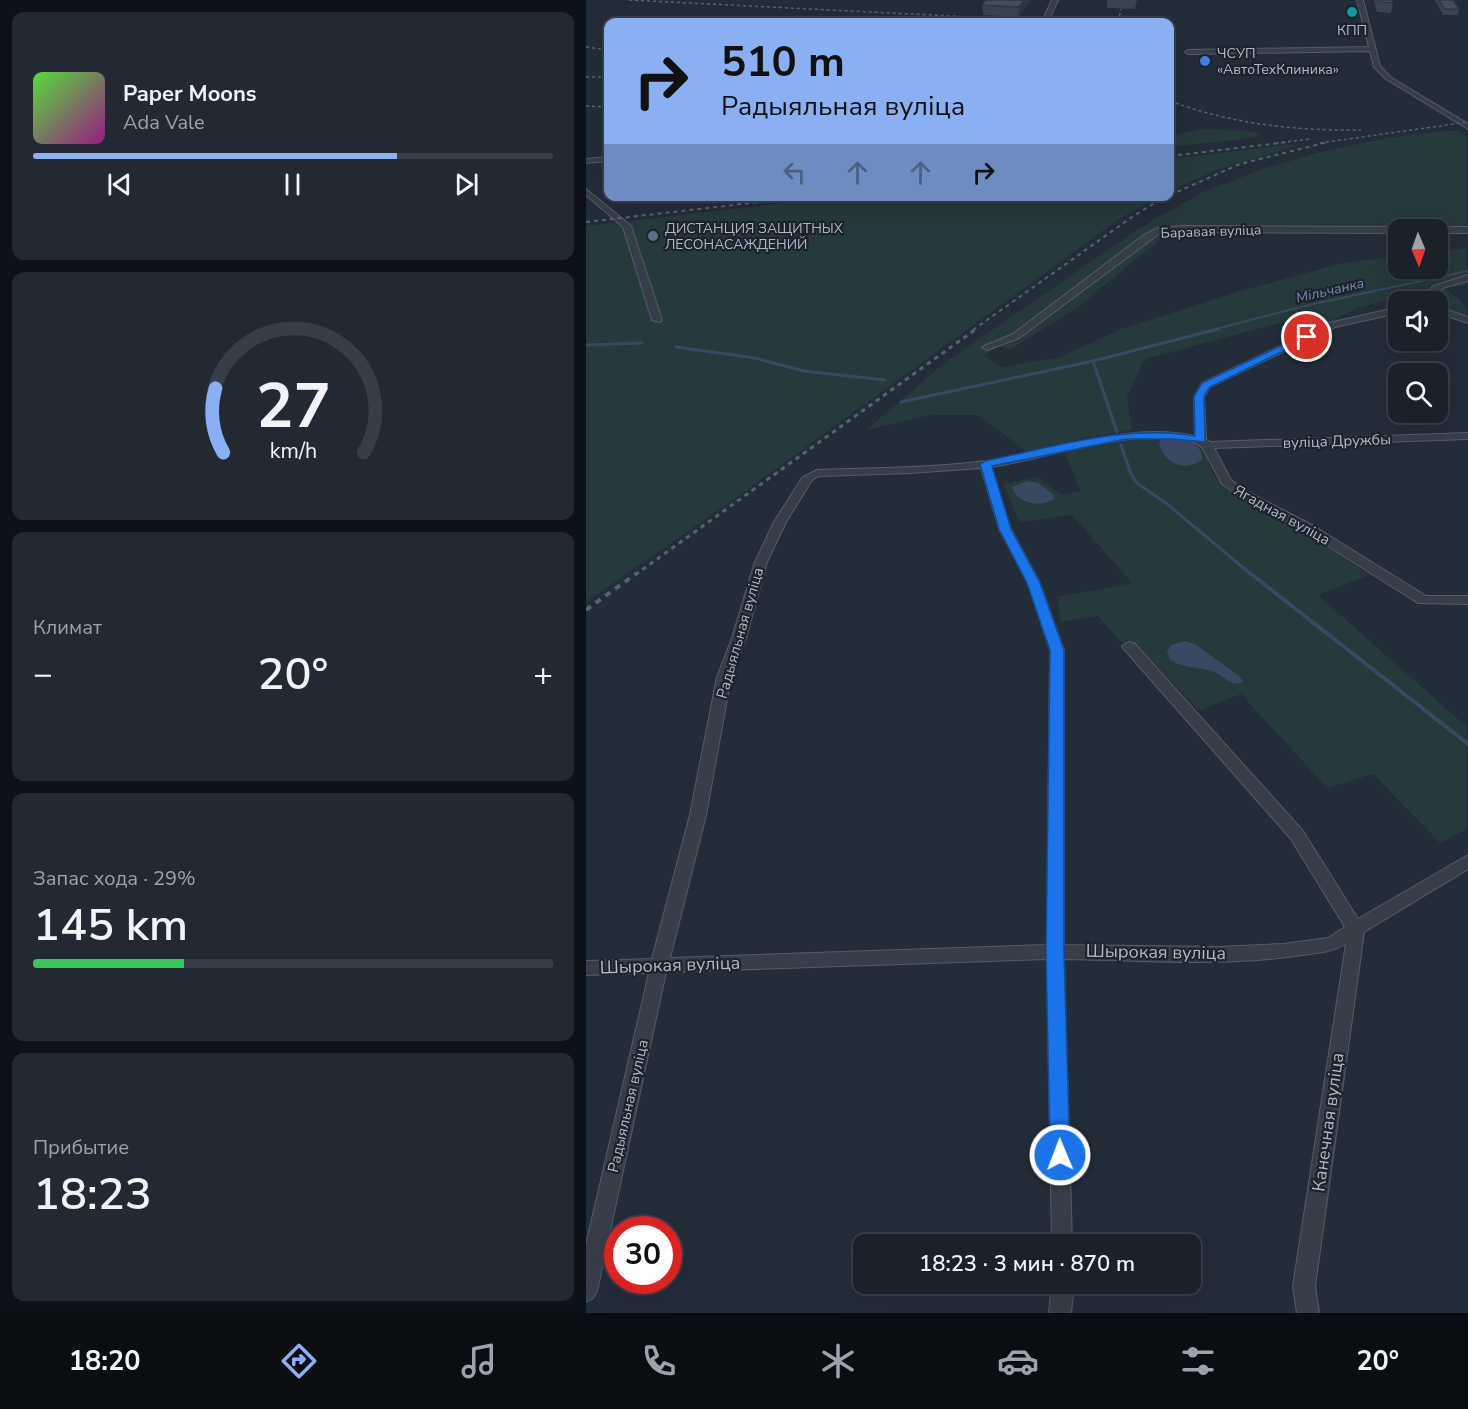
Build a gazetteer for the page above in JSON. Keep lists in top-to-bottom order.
{
  "streets": {
    "street": [
      "Баравая вуліца",
      "вуліца Дружбы",
      "Ягадная вуліца",
      "Радыяльная вуліца",
      "Шырокая вуліца",
      "Канечная вуліца"
    ]
  },
  "crossings": [
    ["вуліца Дружбы", "Ягадная вуліца"],
    ["вуліца Дружбы", "Радыяльная вуліца"],
    ["Ягадная вуліца", "Радыяльная вуліца"],
    ["Радыяльная вуліца", "Шырокая вуліца"],
    ["Шырокая вуліца", "Канечная вуліца"]
  ],
  "water": ["Мільчанка"],
  "places": ["КПП", "ЧСУП «АвтоТехКлиника»", "ДИСТАНЦИЯ ЗАЩИТНЫХ ЛЕСОНАСАЖДЕНИЙ"],
  "north": "bottom",
  "page": {
    "turn": ["510 m", "Радыяльная вуліца"],
    "song": ["Paper Moons", "Ada Vale"],
    "tile": [
      "Климат",
      ["Запас хода · 29%", "145 km"],
      ["Прибытие", "18:23"]
    ],
    "heat": ["−", "20°", "+"],
    "limit": "30",
    "trip": "18:23 · 3 мин · 870 m",
    "tabs": ["18:20", "20°"],
    "gauge": ["27", "km/h"]
  }
}
